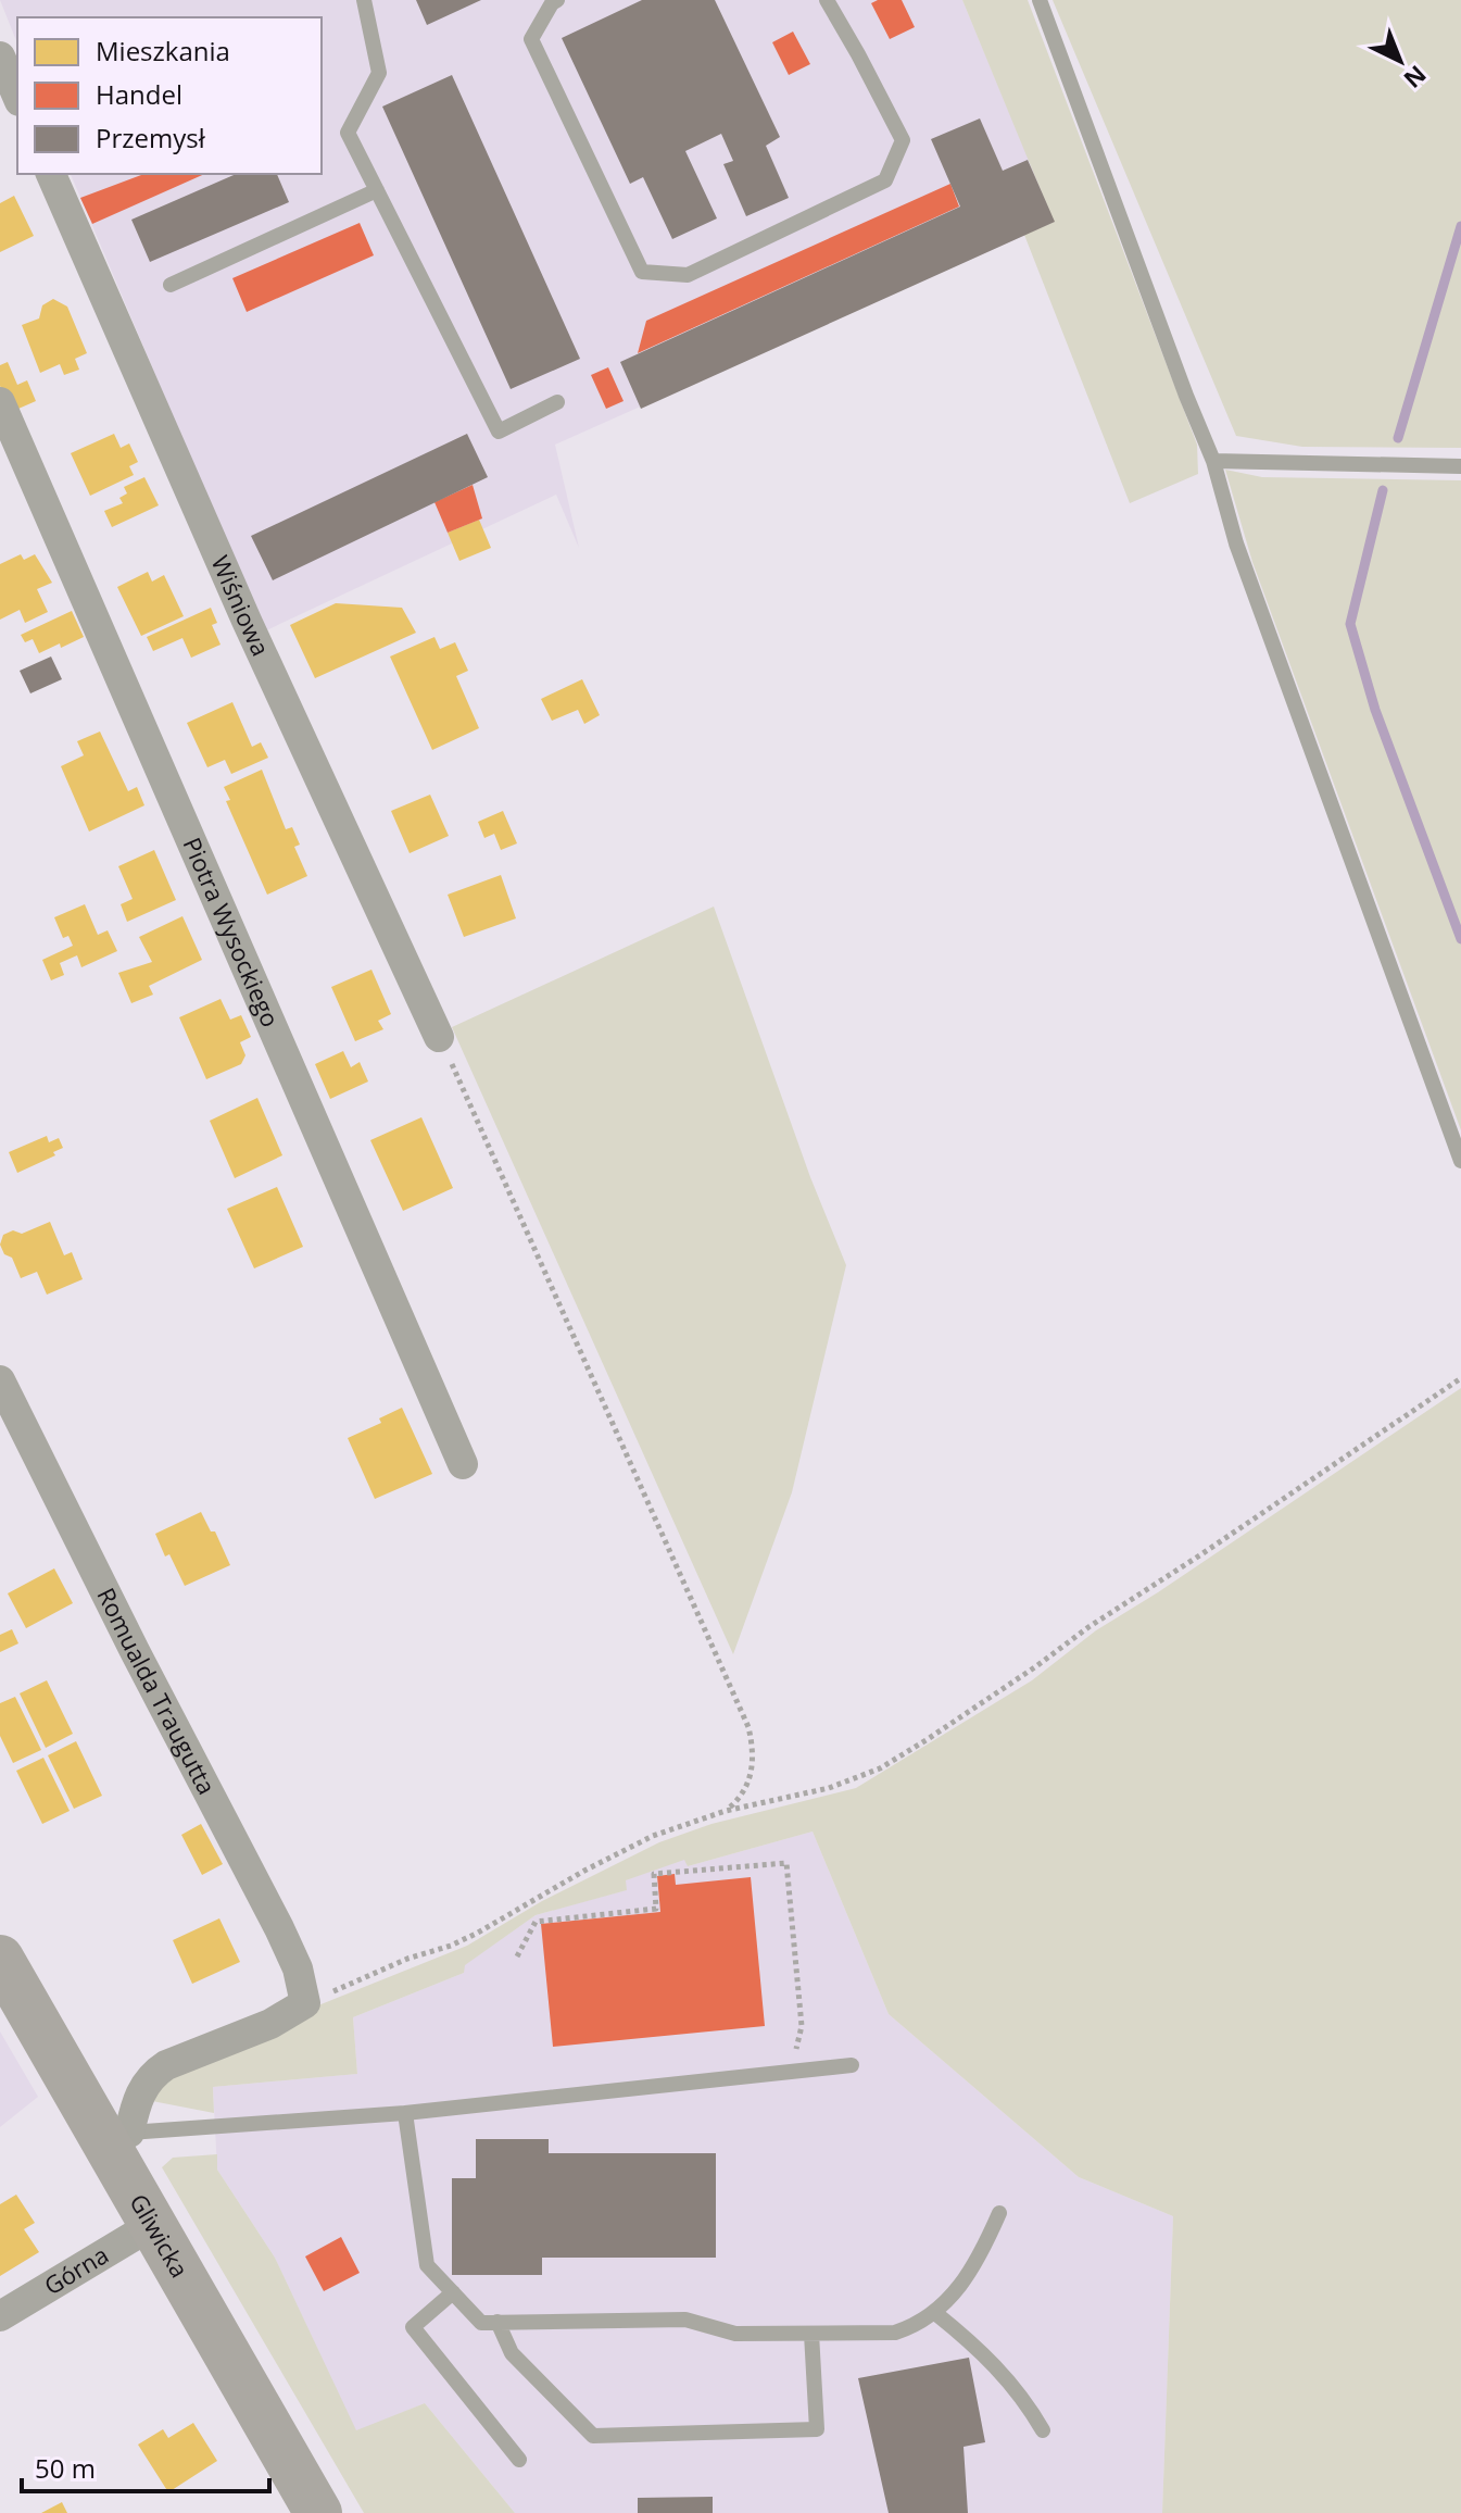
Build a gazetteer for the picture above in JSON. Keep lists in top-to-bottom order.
{
  "streets": {
    "main road": ["Gliwicka"],
    "street": [
      "Wiśniowa",
      "Piotra Wysockiego",
      "Romualda Traugutta",
      "Górna"
    ]
  },
  "crossings": [
    ["Gliwicka", "Górna"]
  ],
  "legend": ["Mieszkania", "Handel", "Przemysł"],
  "scale_bar": "50 m",
  "north": "bottom right"
}
